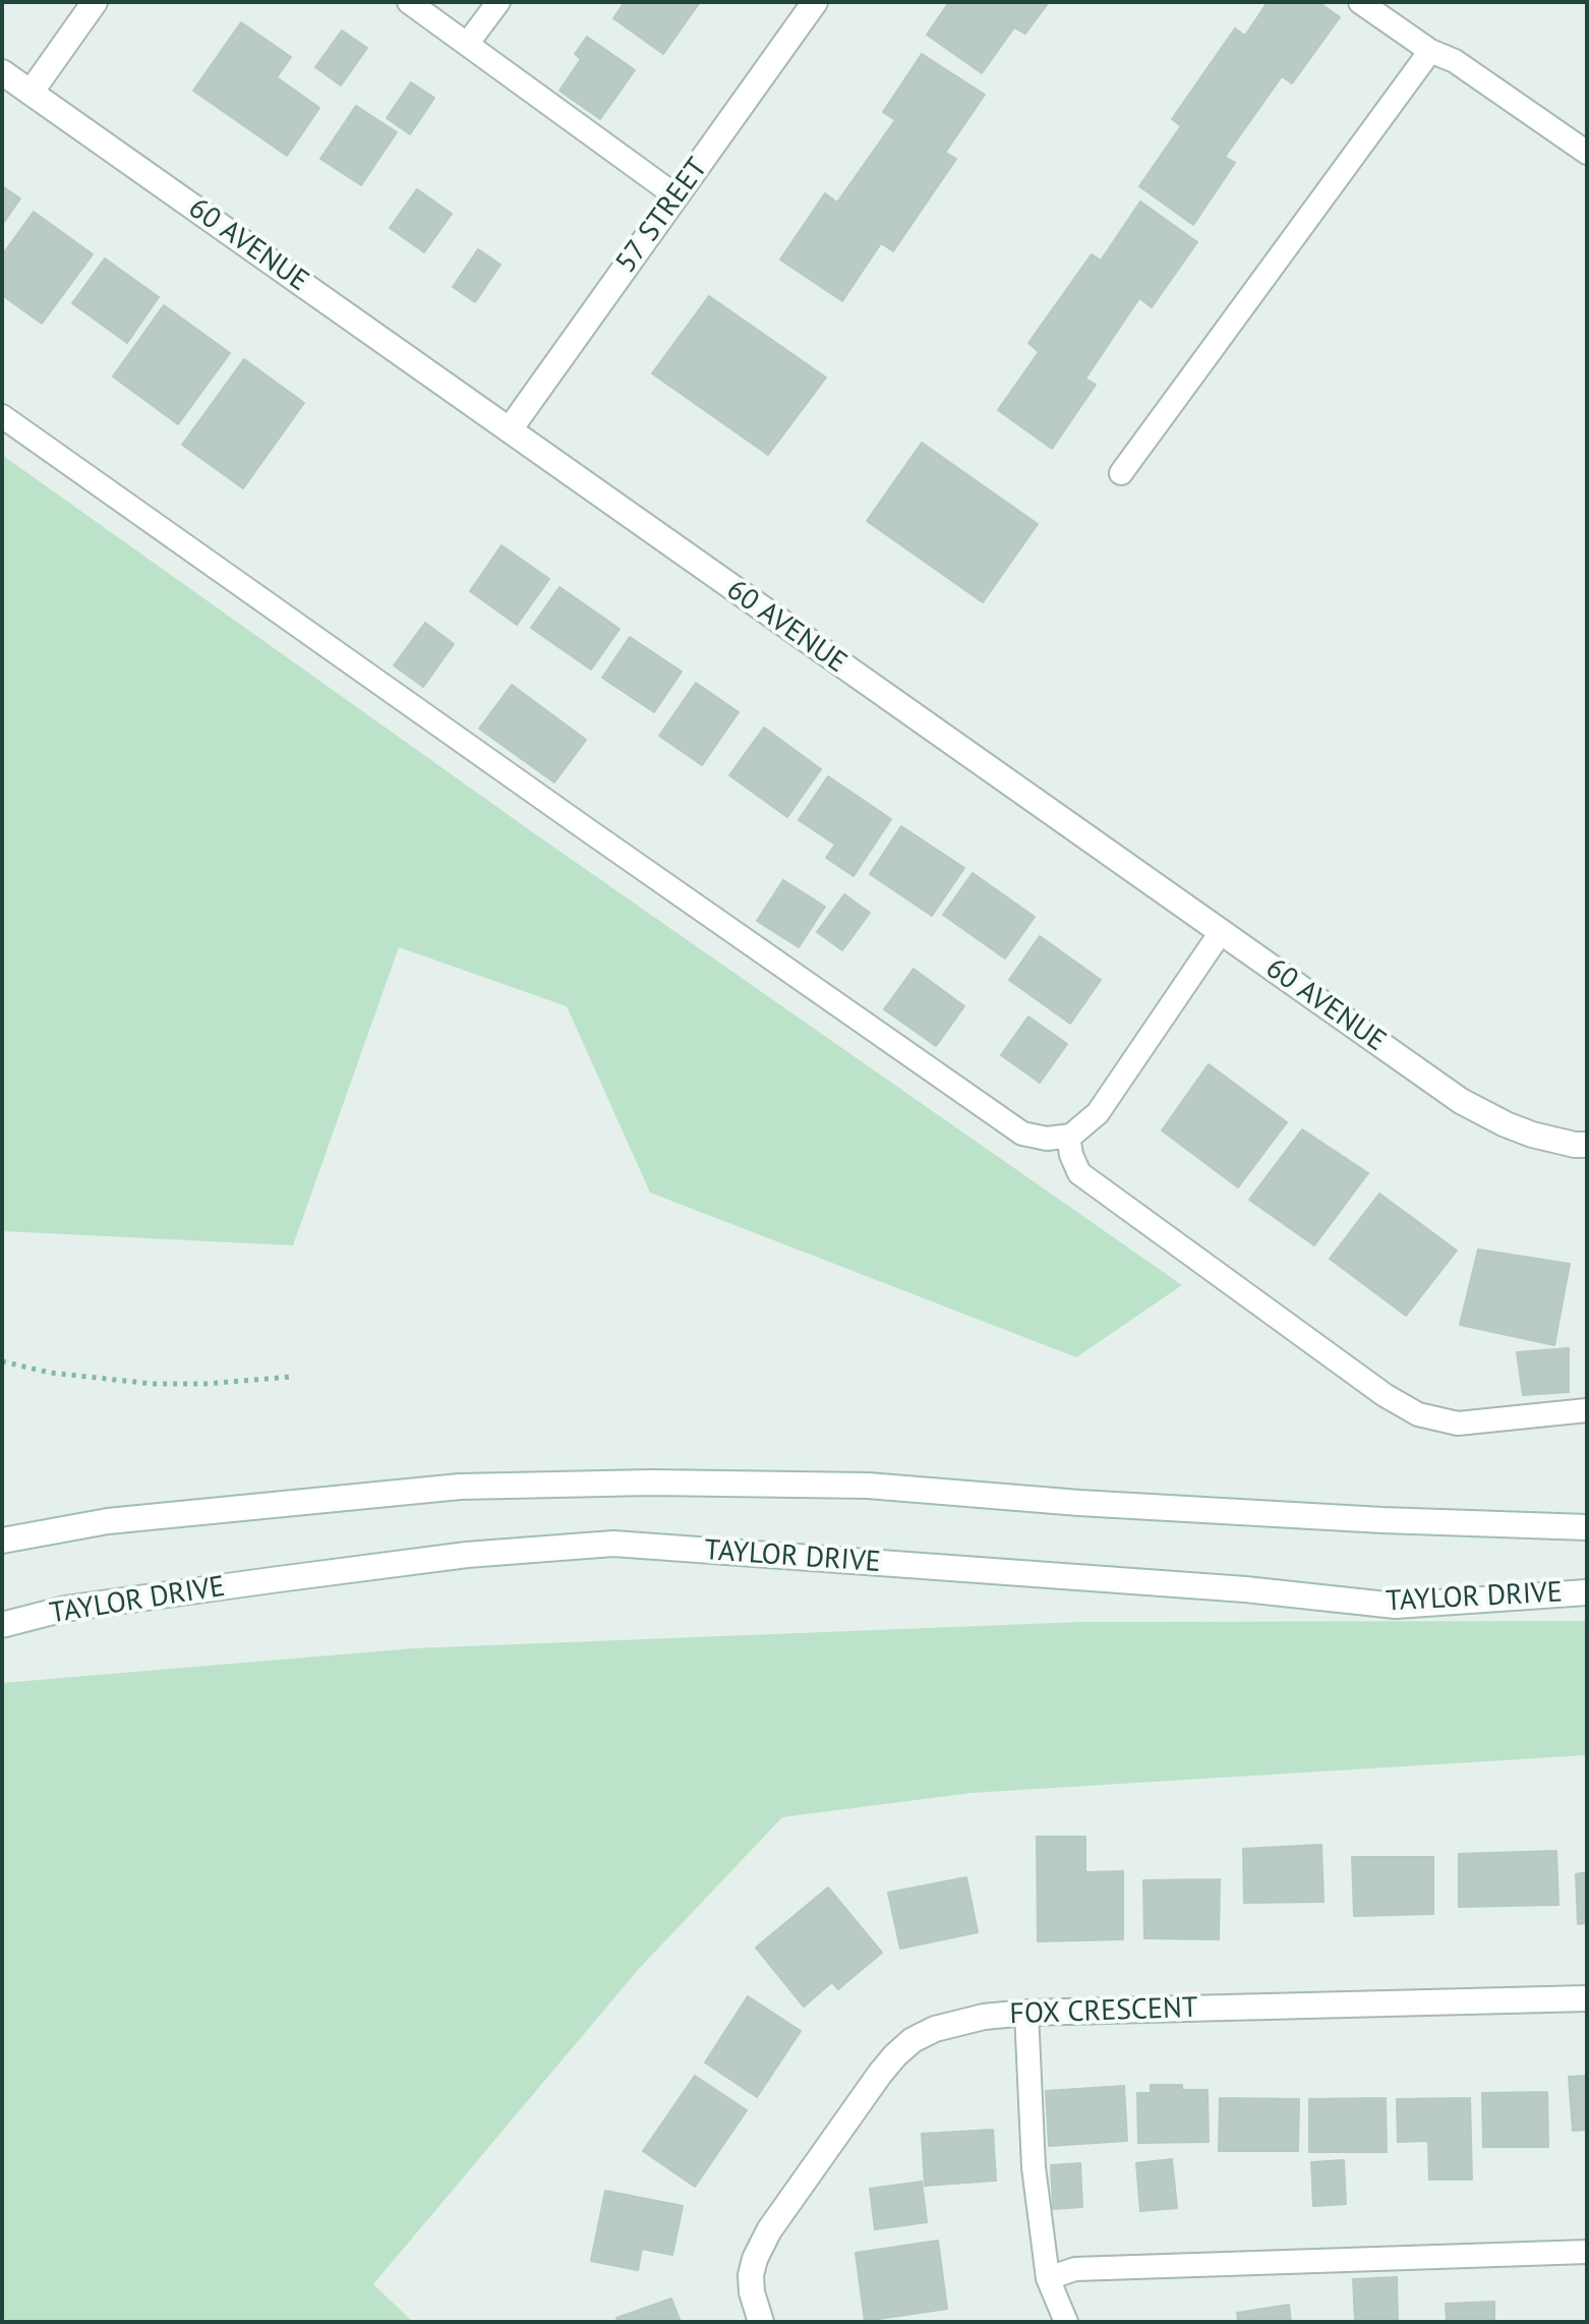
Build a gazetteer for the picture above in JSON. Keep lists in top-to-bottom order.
{
  "streets": {
    "street": [
      "57 STREET",
      "60 AVENUE",
      "TAYLOR DRIVE",
      "FOX CRESCENT"
    ]
  },
  "crossings": [
    ["57 STREET", "60 AVENUE"]
  ]
}
